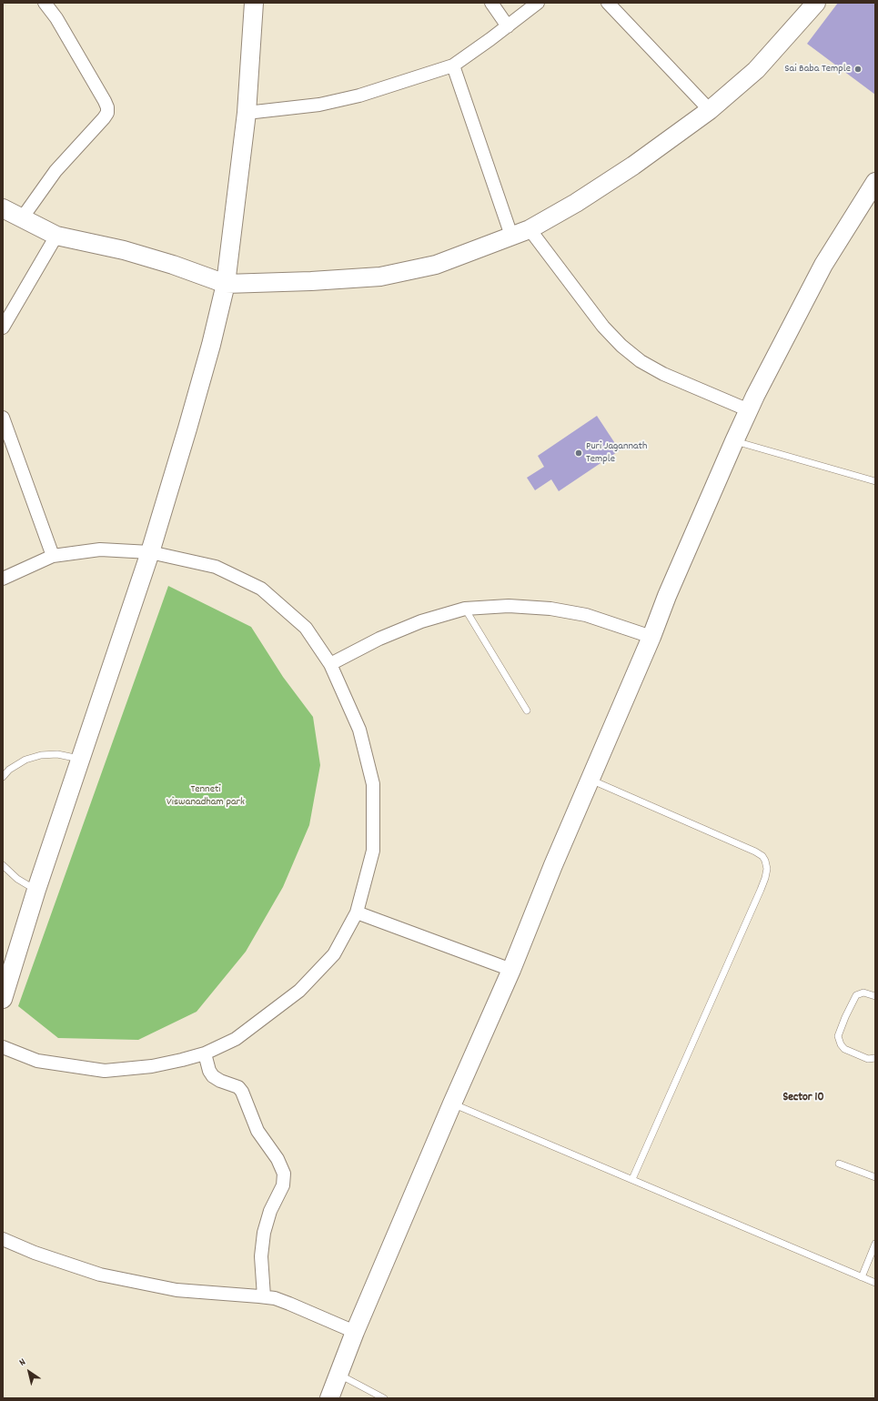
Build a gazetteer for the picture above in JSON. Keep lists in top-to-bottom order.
{
  "districts": ["Sector 10"],
  "parks": ["Tenneti Viswanadham park"],
  "places": ["Sai Baba Temple", "Puri Jagannath Temple"],
  "north": "top left"
}
